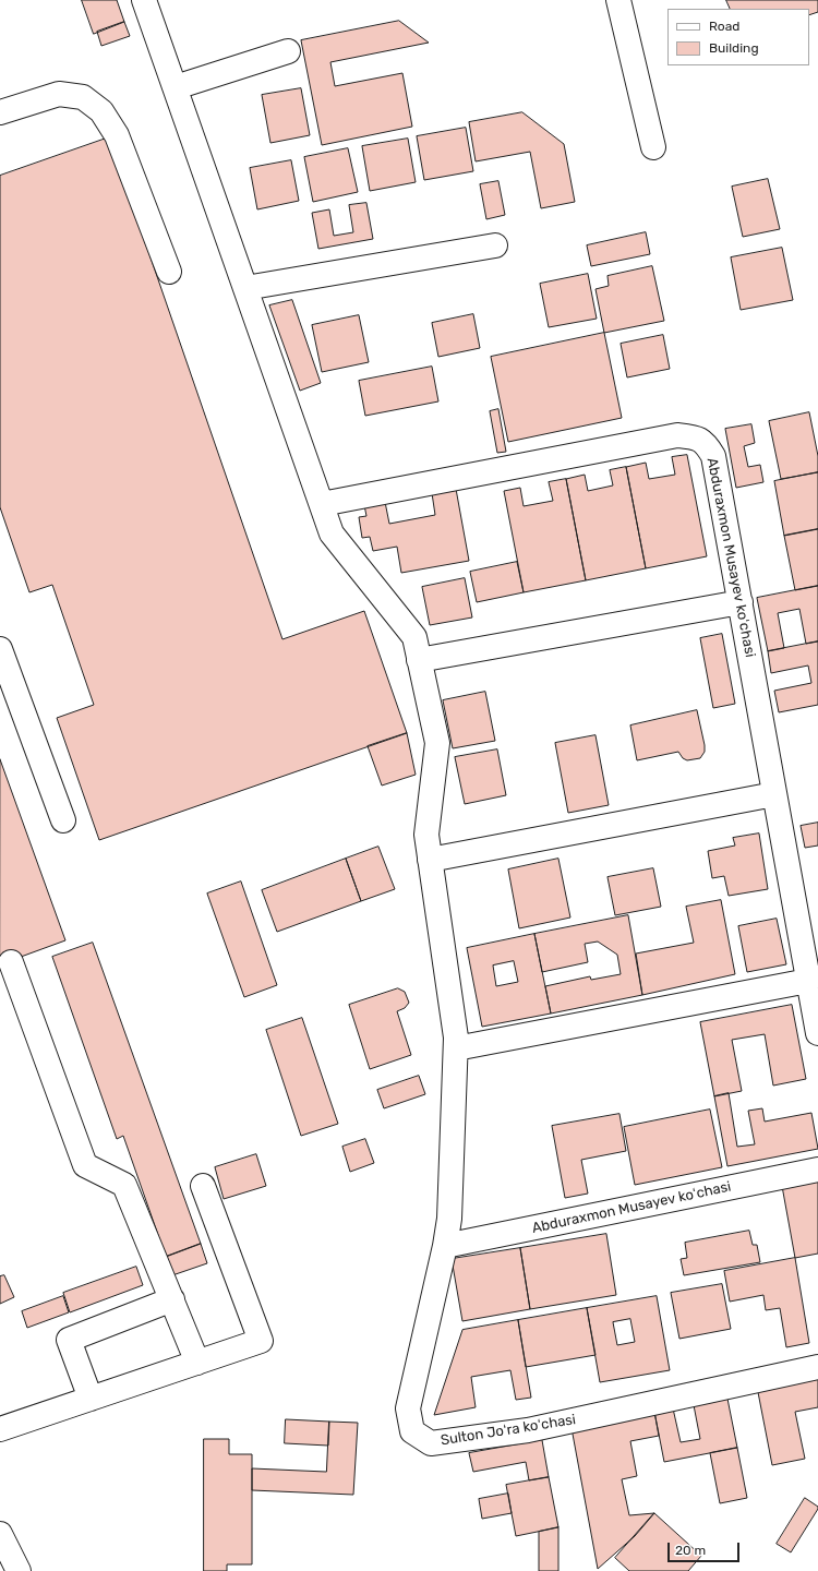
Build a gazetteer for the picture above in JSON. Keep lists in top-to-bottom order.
{
  "streets": {
    "street": ["Abduraxmon Musayev koʻchasi", "Sulton Joʻra koʻchasi"]
  },
  "crossings": [
    ["Abduraxmon Musayev koʻchasi", "Sulton Joʻra koʻchasi"]
  ],
  "legend": ["Road", "Building"],
  "scale_bar": "20 m"
}
